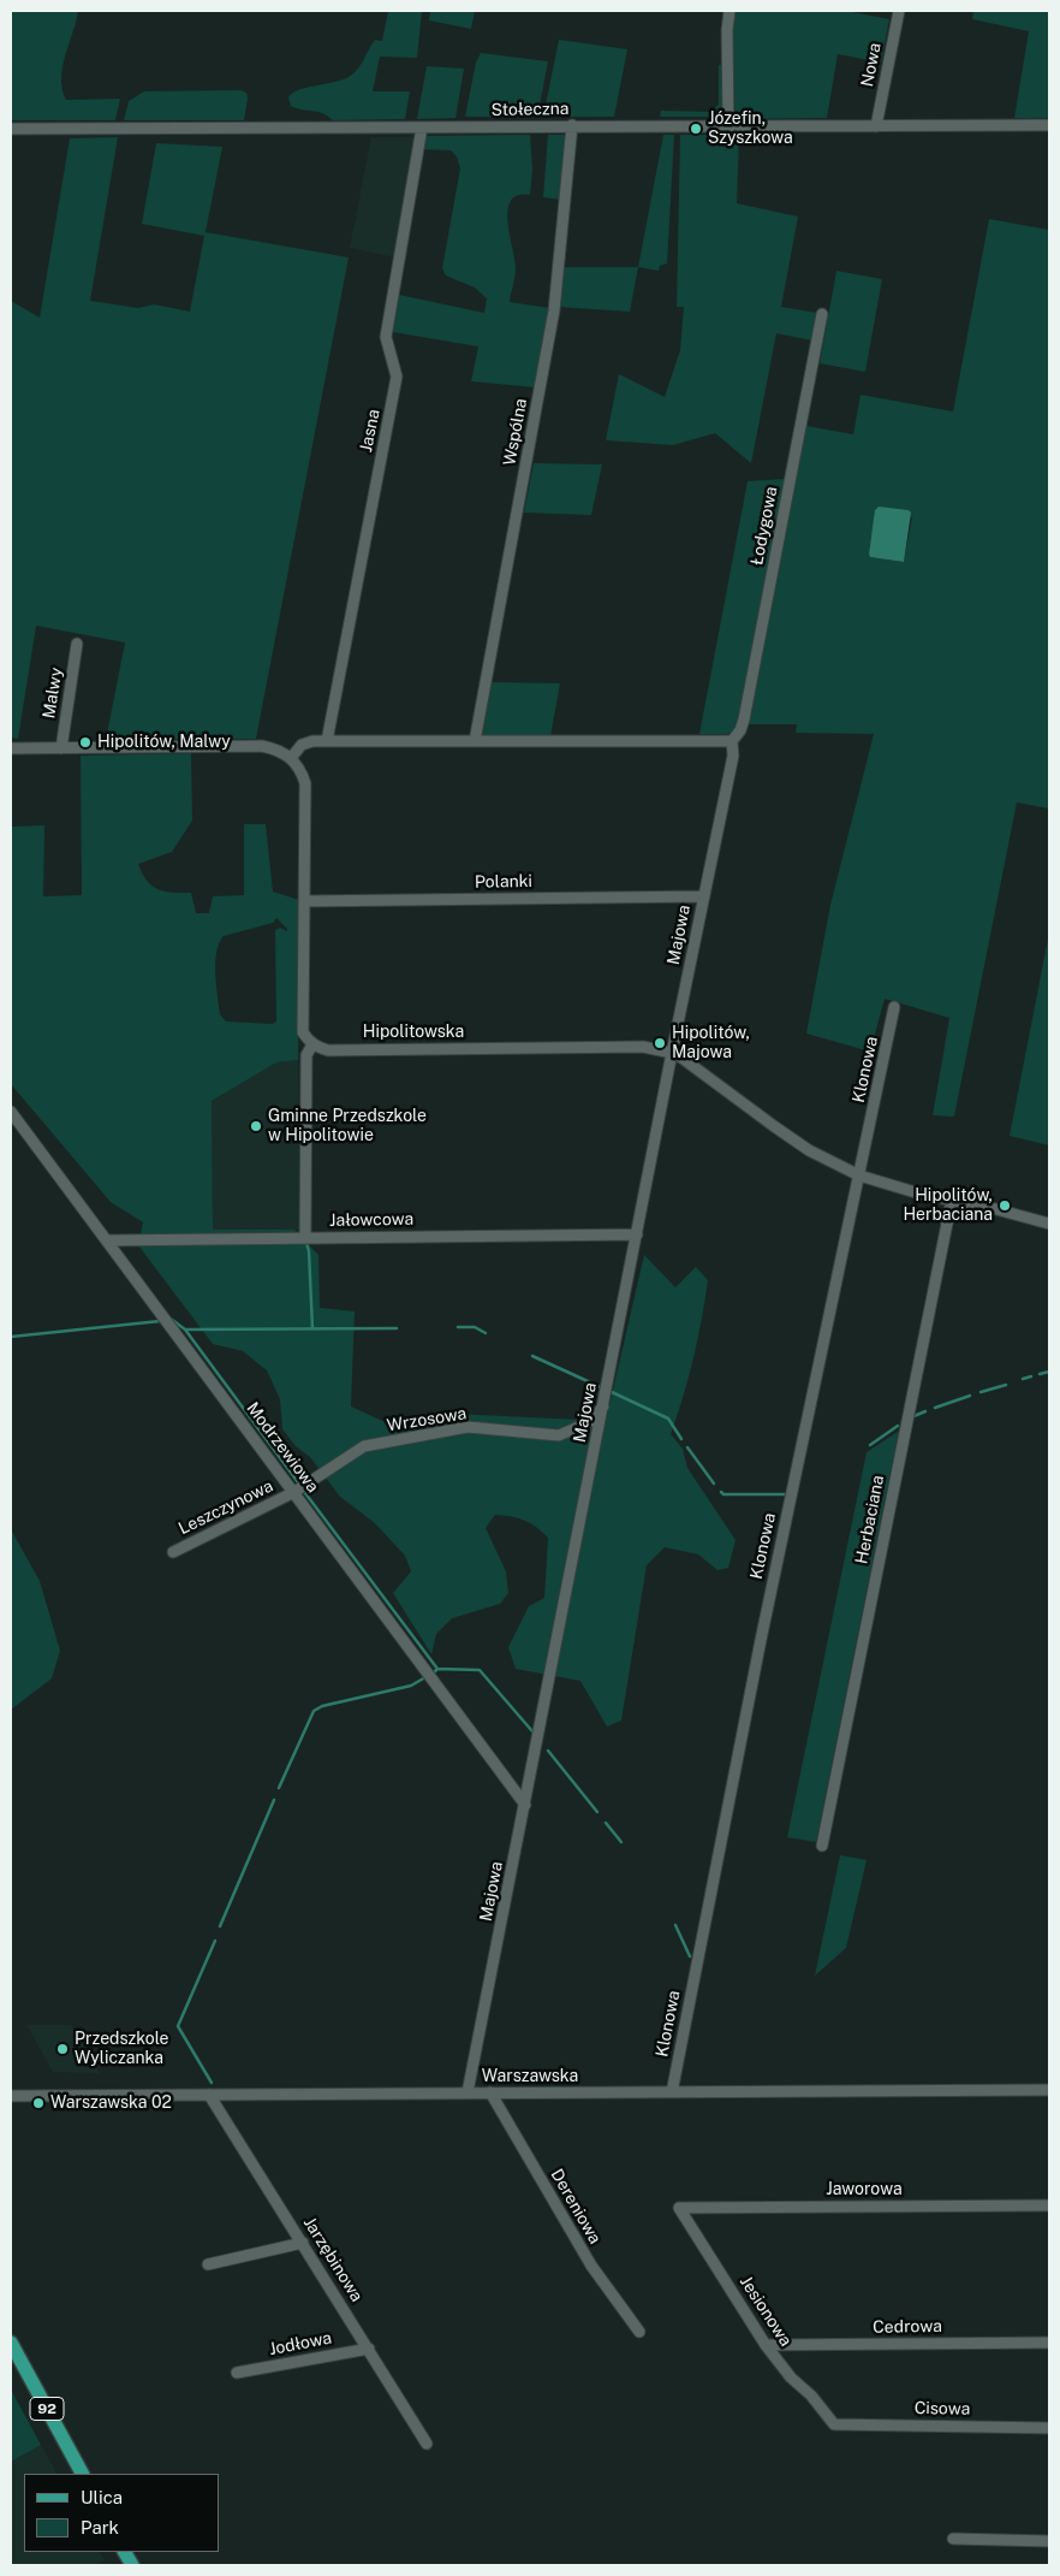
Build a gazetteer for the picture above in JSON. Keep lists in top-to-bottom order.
{
  "streets": {
    "main road": ["92"],
    "street": [
      "Nowa",
      "Stołeczna",
      "Jasna",
      "Wspólna",
      "Łodygowa",
      "Malwy",
      "Polanki",
      "Majowa",
      "Hipolitowska",
      "Klonowa",
      "Jałowcowa",
      "Wrzosowa",
      "Modrzewiowa",
      "Leszczynowa",
      "Herbaciana",
      "Warszawska",
      "Jaworowa",
      "Dereniowa",
      "Jarzębinowa",
      "Jesionowa",
      "Cedrowa",
      "Jodłowa",
      "Cisowa"
    ]
  },
  "crossings": [
    ["Nowa", "Stołeczna"],
    ["Stołeczna", "Jasna"],
    ["Stołeczna", "Wspólna"],
    ["Łodygowa", "Majowa"],
    ["Polanki", "Majowa"],
    ["Majowa", "Hipolitowska"],
    ["Majowa", "Jałowcowa"],
    ["Majowa", "Wrzosowa"],
    ["Majowa", "Modrzewiowa"],
    ["Majowa", "Warszawska"],
    ["Hipolitowska", "Klonowa"],
    ["Hipolitowska", "Herbaciana"],
    ["Klonowa", "Warszawska"],
    ["Jałowcowa", "Modrzewiowa"],
    ["Wrzosowa", "Modrzewiowa"],
    ["Wrzosowa", "Leszczynowa"],
    ["Modrzewiowa", "Leszczynowa"],
    ["Warszawska", "Dereniowa"],
    ["Warszawska", "Jarzębinowa"],
    ["Jaworowa", "Jesionowa"],
    ["Jarzębinowa", "Jodłowa"],
    ["Jesionowa", "Cedrowa"],
    ["Jesionowa", "Cisowa"]
  ],
  "places": [
    "Józefin, Szyszkowa",
    "Hipolitów, Malwy",
    "Hipolitów, Majowa",
    "Gminne Przedszkole w Hipolitowie",
    "Hipolitów, Herbaciana",
    "Przedszkole Wyliczanka",
    "Warszawska 02"
  ],
  "legend": ["Ulica", "Park"]
}
